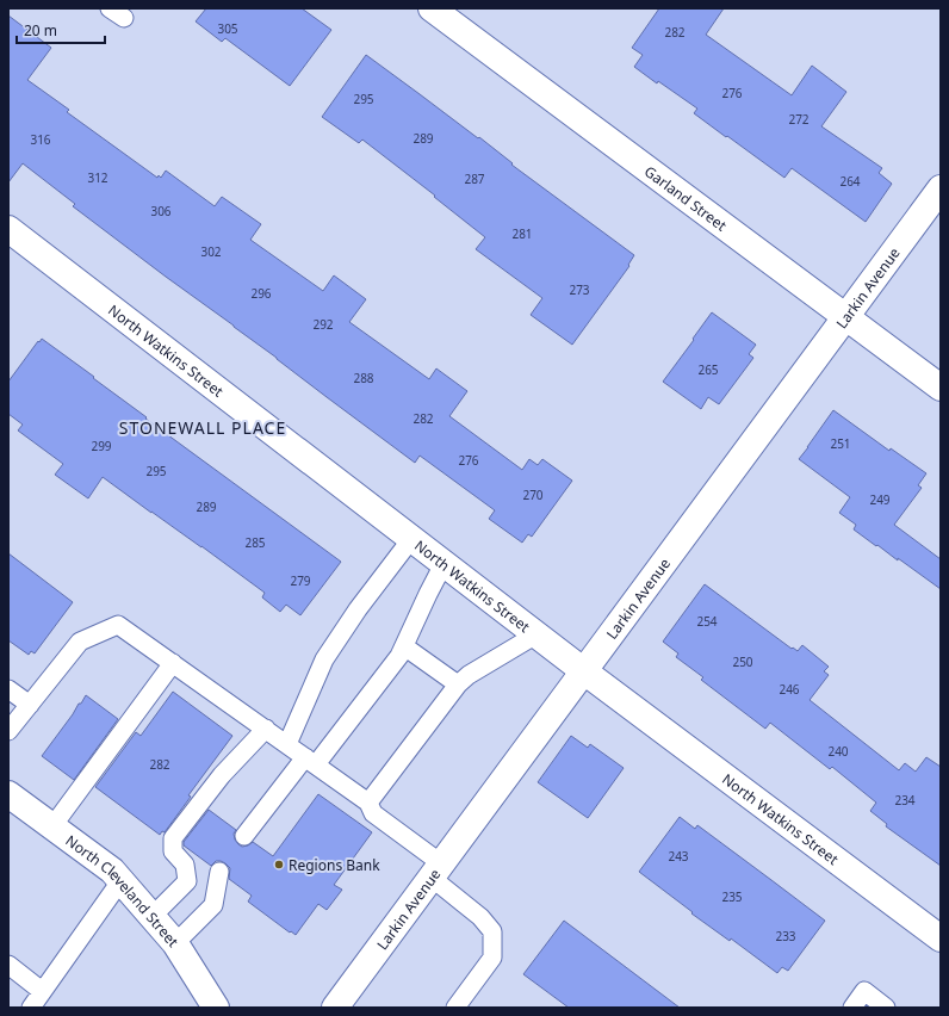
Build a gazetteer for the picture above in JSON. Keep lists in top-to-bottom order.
{
  "streets": {
    "street": [
      "Garland Street",
      "Larkin Avenue",
      "North Watkins Street",
      "North Cleveland Street"
    ]
  },
  "crossings": [
    ["Garland Street", "Larkin Avenue"],
    ["Larkin Avenue", "North Watkins Street"]
  ],
  "districts": ["STONEWALL PLACE"],
  "places": ["Regions Bank"],
  "house_numbers": [
    "305",
    "282",
    "276",
    "295",
    "272",
    "289",
    "316",
    "312",
    "287",
    "264",
    "306",
    "281",
    "302",
    "273",
    "296",
    "292",
    "265",
    "288",
    "282",
    "251",
    "299",
    "276",
    "295",
    "270",
    "249",
    "289",
    "285",
    "279",
    "254",
    "250",
    "246",
    "240",
    "282",
    "234",
    "243",
    "235",
    "233"
  ],
  "scale_bar": "20 m"
}
